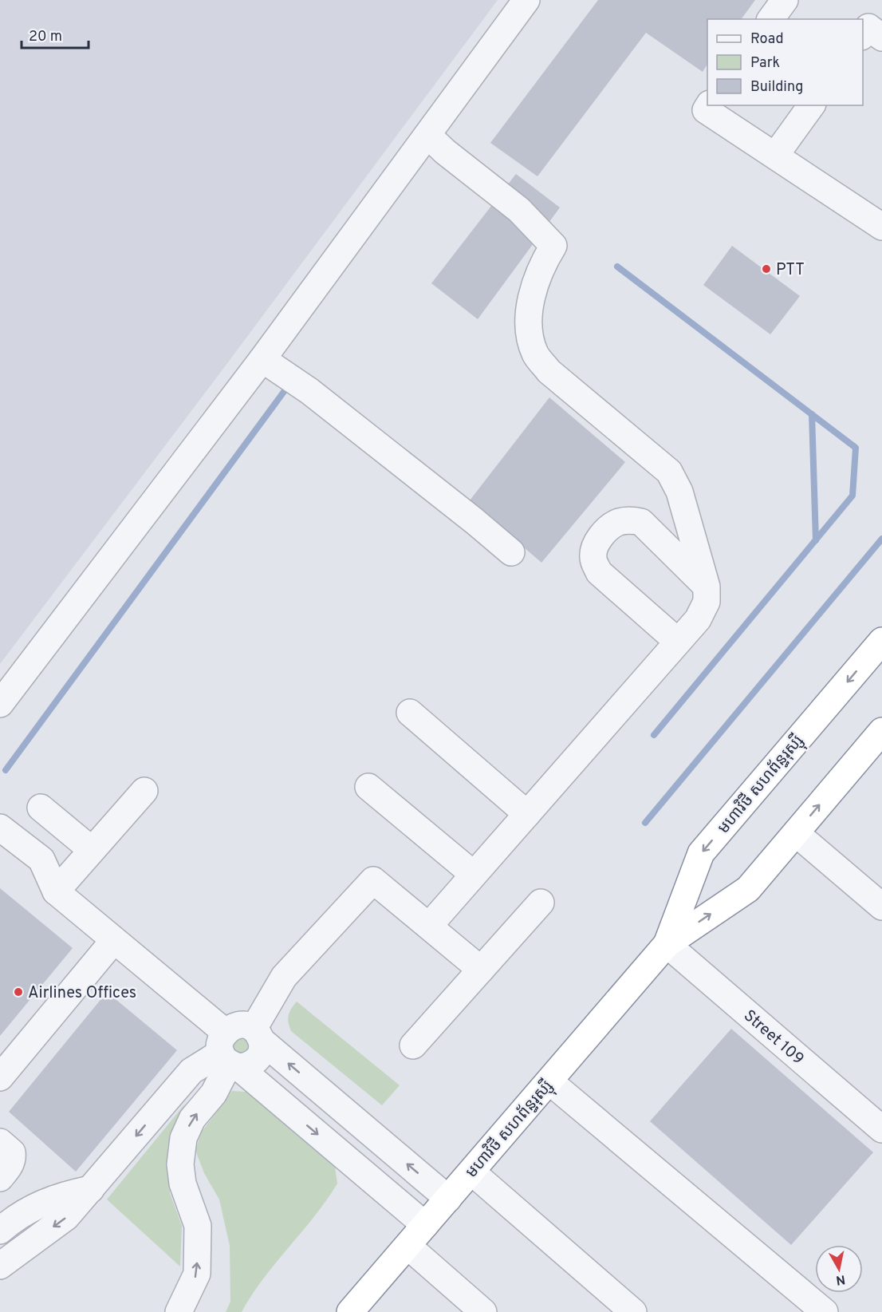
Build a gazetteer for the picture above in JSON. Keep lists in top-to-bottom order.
{
  "streets": {
    "highway": ["មហាវិថី សហព័ន្ធរុស្ស៊ី"],
    "street": ["Street 109"]
  },
  "crossings": [
    ["មហាវិថី សហព័ន្ធរុស្ស៊ី", "Street 109"]
  ],
  "places": ["PTT", "Airlines Offices"],
  "legend": ["Road", "Park", "Building"],
  "scale_bar": "20 m",
  "north": "bottom"
}
